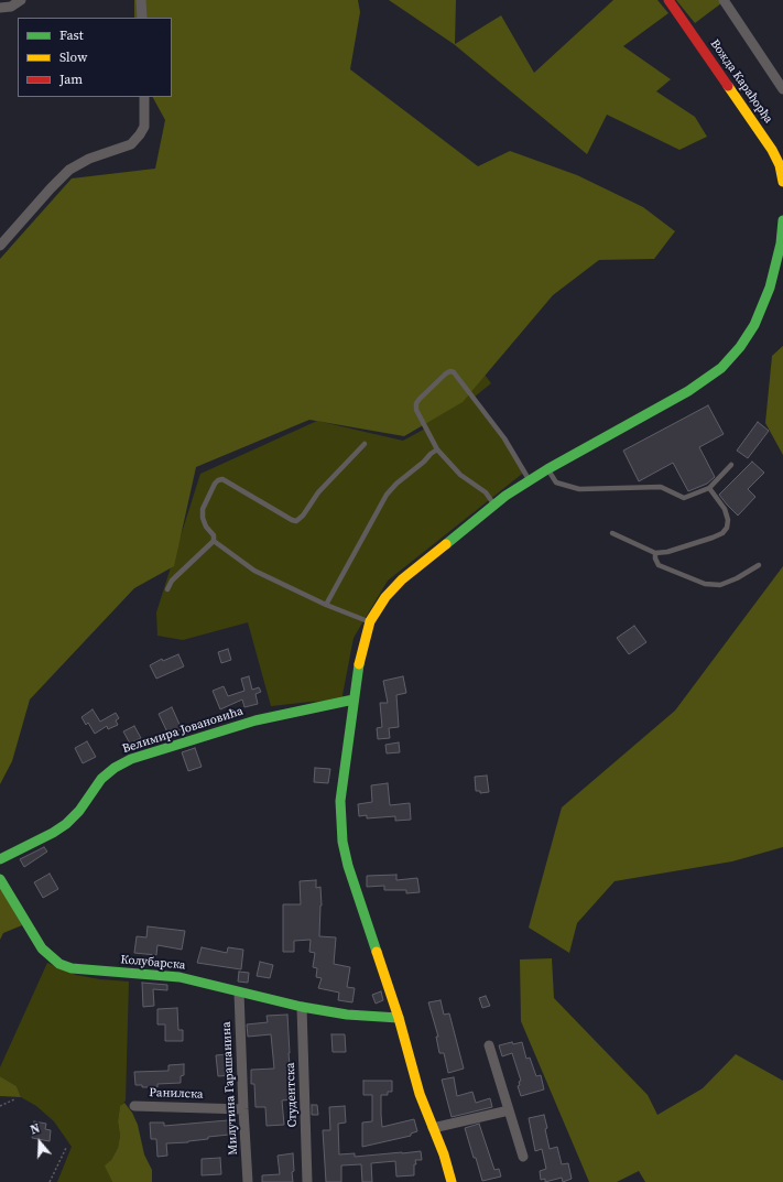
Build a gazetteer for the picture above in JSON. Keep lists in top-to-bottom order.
{
  "streets": {
    "main road": ["Вожда Карађорђа", "Велимира Јовановића", "Колубарска"],
    "street": ["Милутина Гарашанина", "Ранилска", "Студентска"]
  },
  "crossings": [
    ["Колубарска", "Милутина Гарашанина"],
    ["Колубарска", "Студентска"],
    ["Милутина Гарашанина", "Ранилска"]
  ],
  "legend": ["Fast", "Slow", "Jam"],
  "north": "top"
}
